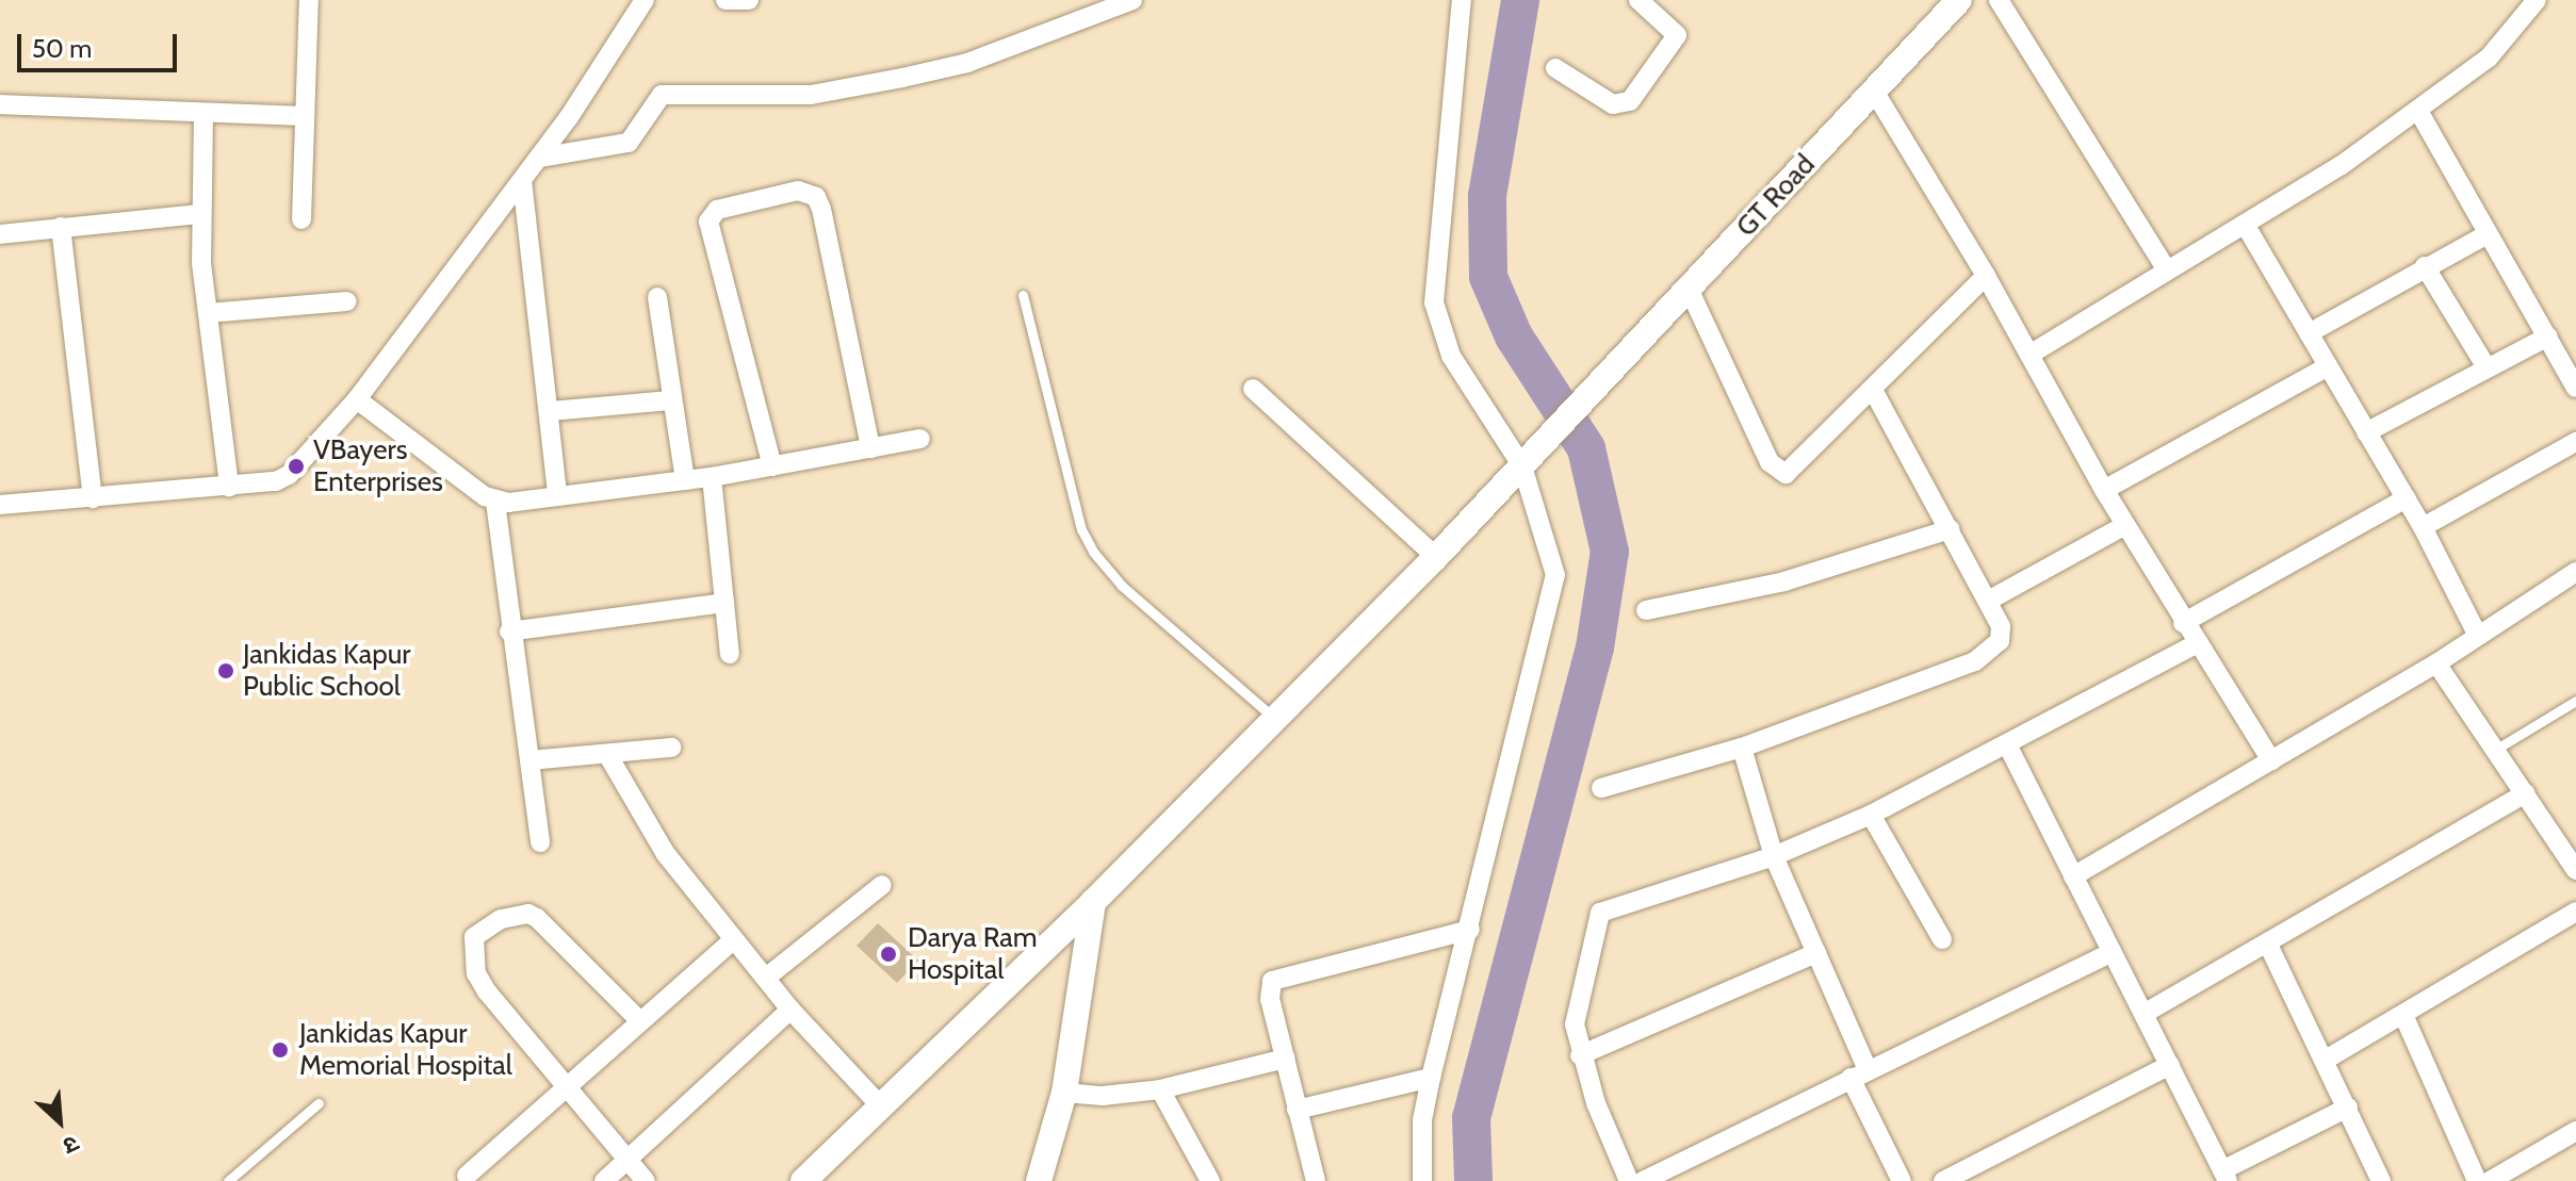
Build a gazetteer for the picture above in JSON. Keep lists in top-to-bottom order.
{
  "streets": {
    "main road": ["GT Road"]
  },
  "places": [
    "VBayers Enterprises",
    "Jankidas Kapur Public School",
    "Darya Ram Hospital",
    "Jankidas Kapur Memorial Hospital"
  ],
  "scale_bar": "50 m",
  "north": "bottom right"
}
